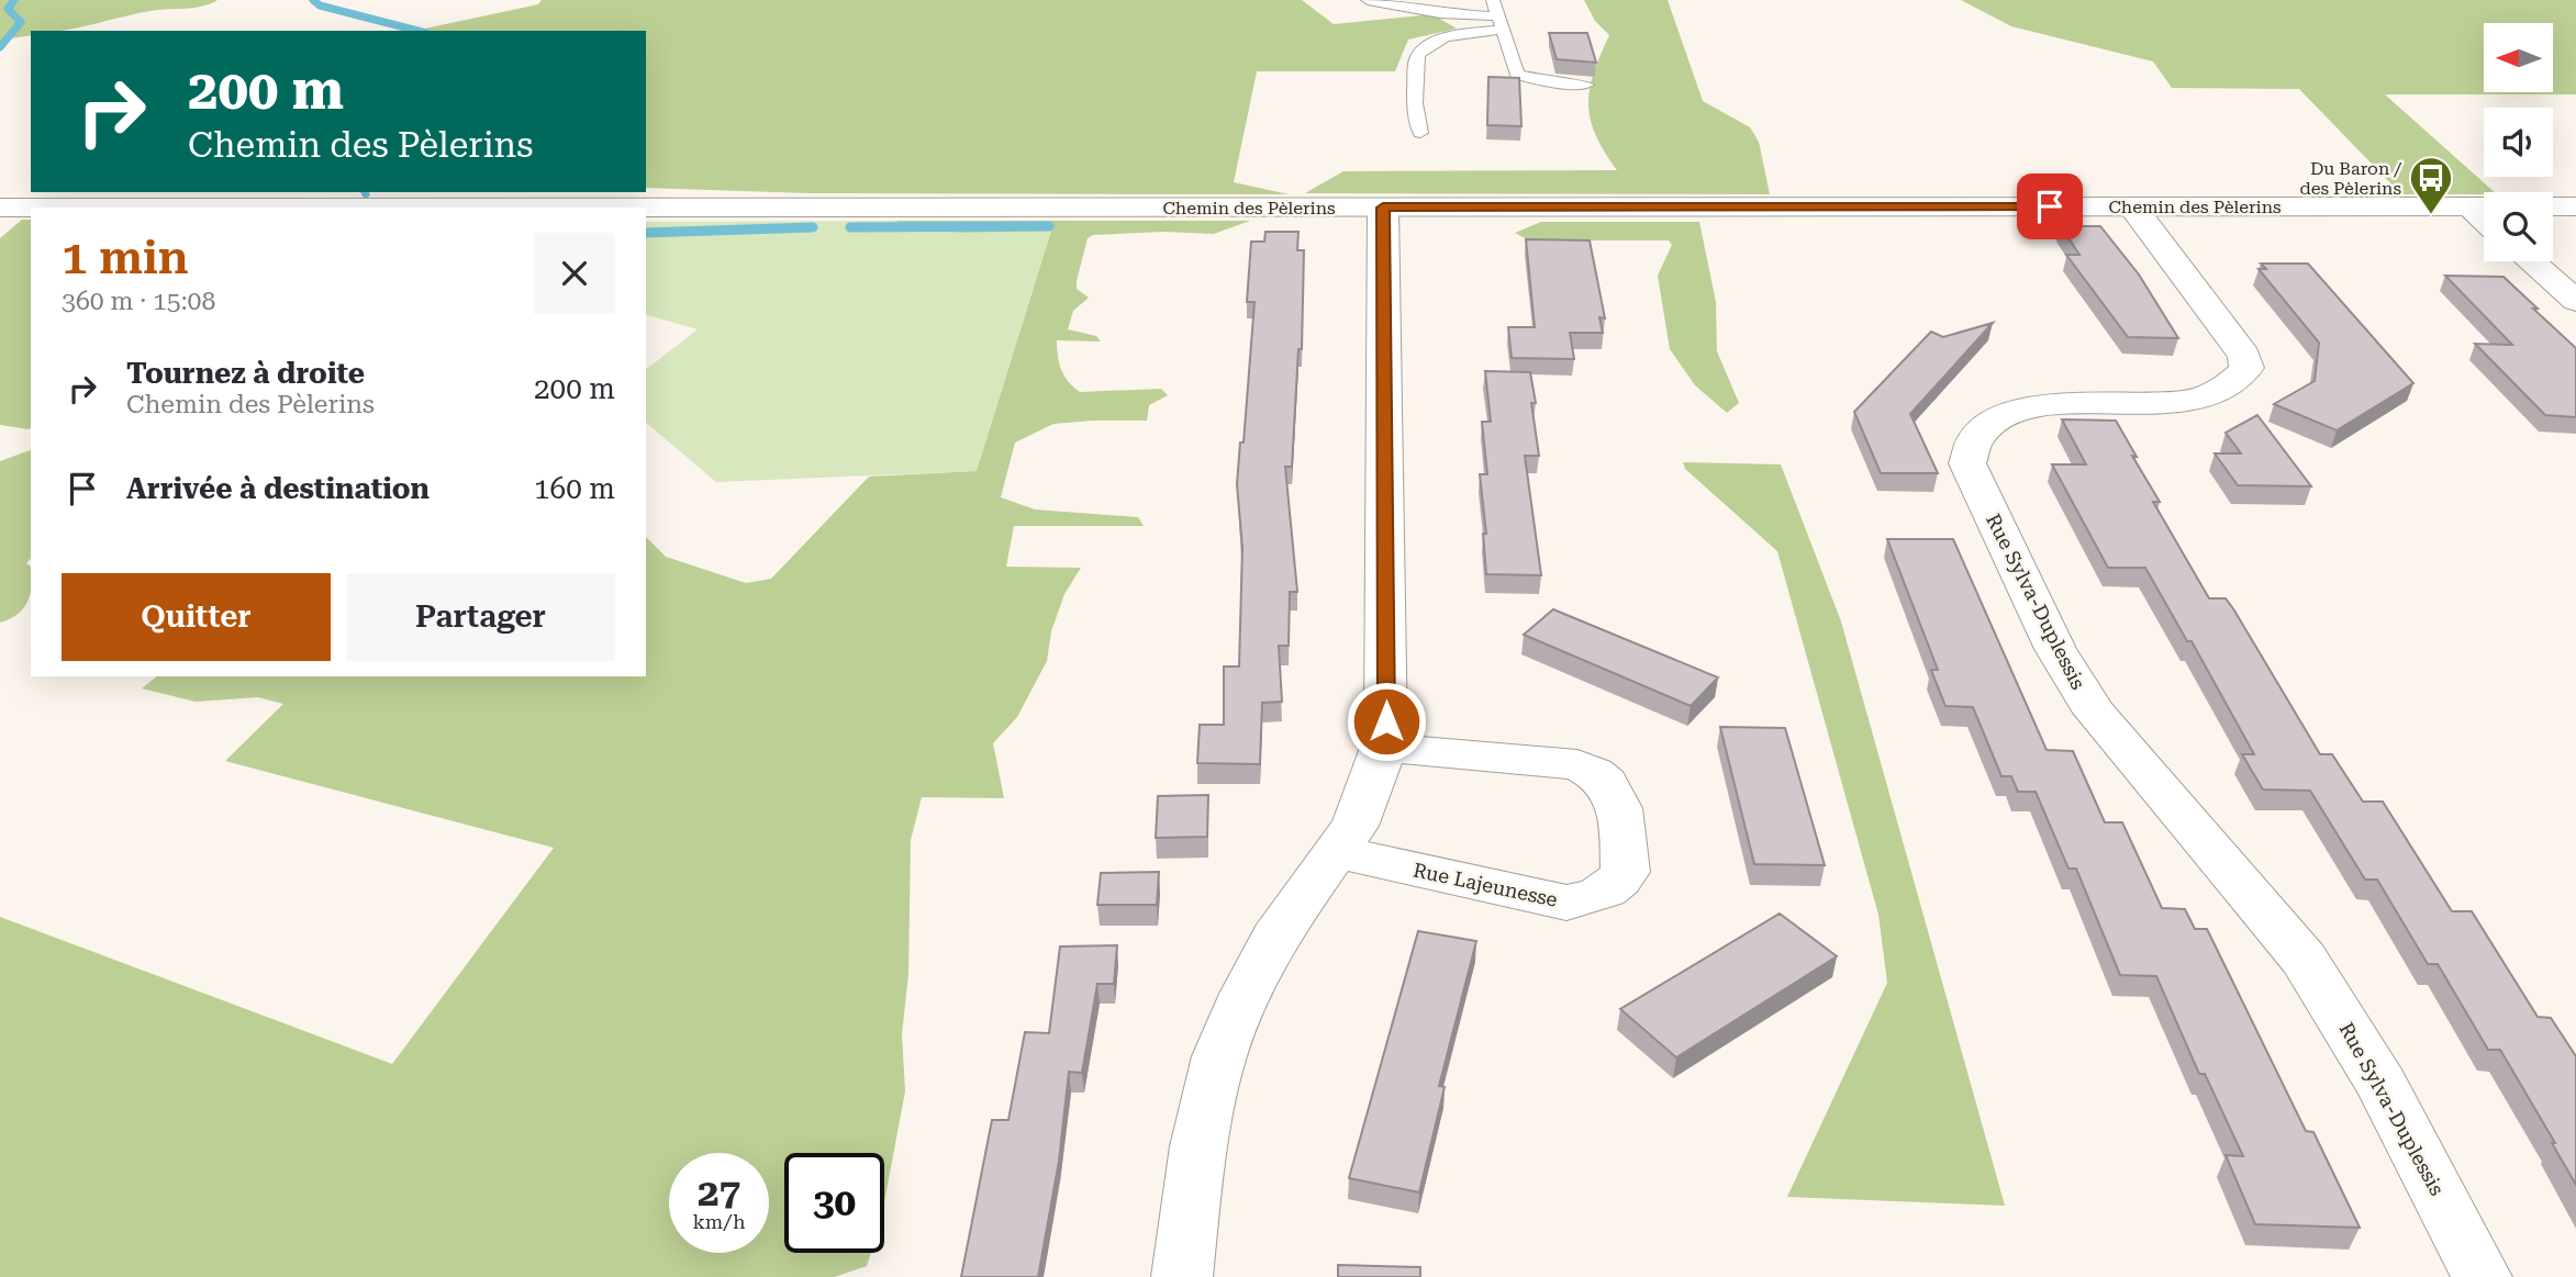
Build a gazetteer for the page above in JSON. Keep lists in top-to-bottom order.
{
  "streets": {
    "street": ["Chemin des Pèlerins", "Rue Sylva-Duplessis", "Rue Lajeunesse"]
  },
  "crossings": [
    ["Chemin des Pèlerins", "Rue Sylva-Duplessis"]
  ],
  "places": {
    "bus stop": ["Du Baron / des Pèlerins"]
  },
  "north": "left",
  "page": {
    "turn": ["200 m", "Chemin des Pèlerins"],
    "heading": ["1 min", "360 m · 15:08"],
    "list": [
      {
        "name": "Tournez à droite",
        "note": "Chemin des Pèlerins",
        "value": "200 m"
      },
      {
        "name": "Arrivée à destination",
        "value": "160 m"
      }
    ],
    "buttons": ["Quitter", "Partager"],
    "speed": "27 km/h",
    "limit": "30"
  }
}
